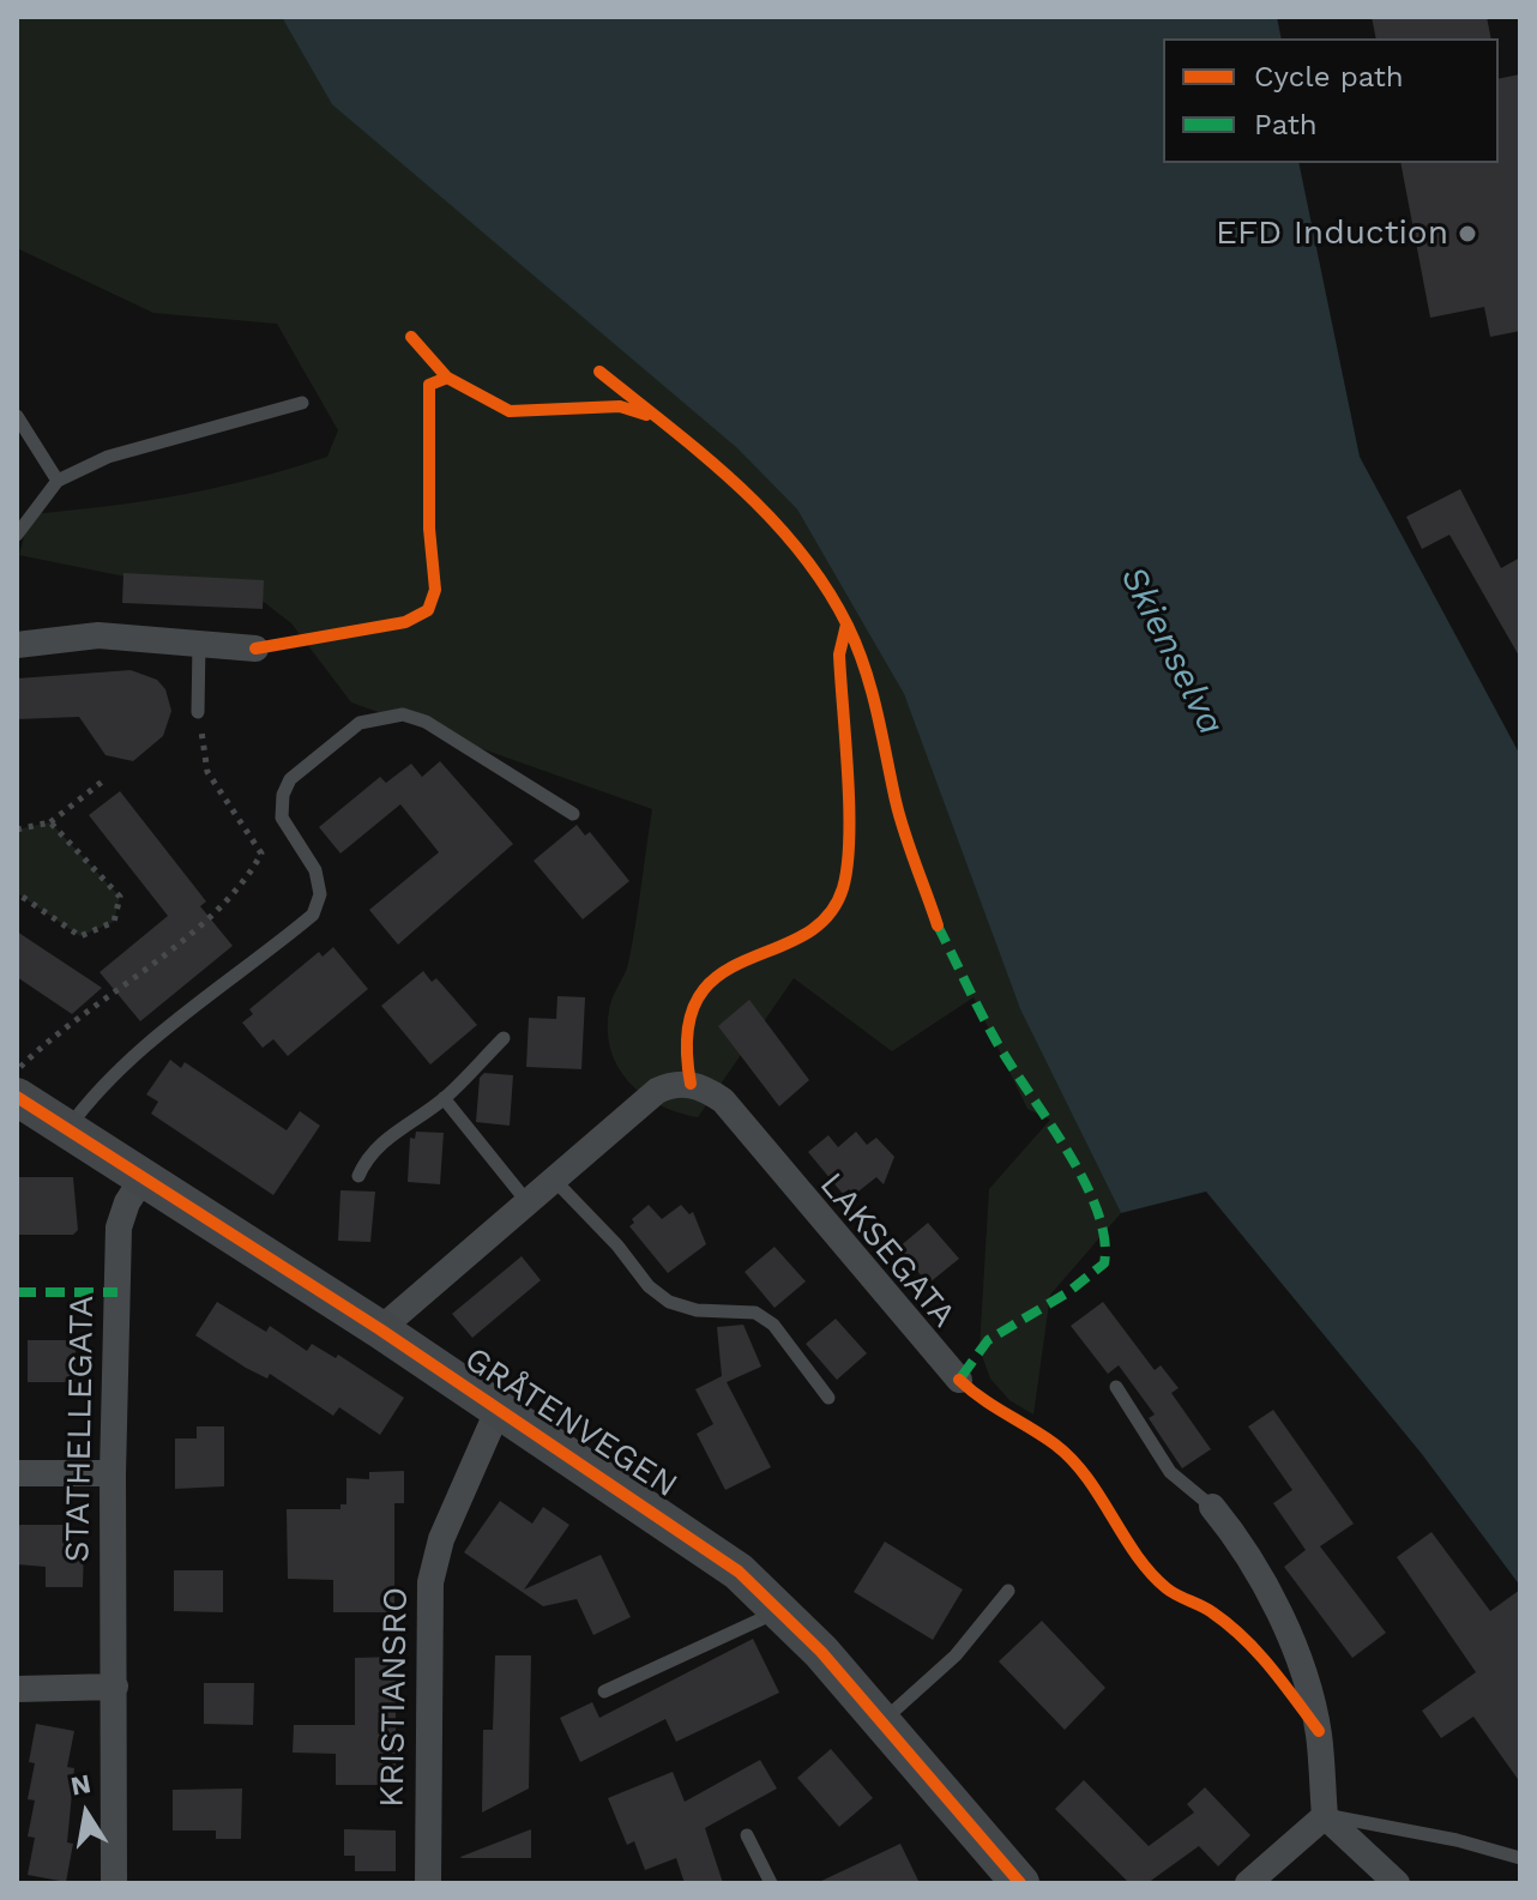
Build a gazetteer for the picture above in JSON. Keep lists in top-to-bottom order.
{
  "streets": {
    "street": [
      "LAKSEGATA",
      "GRÅTENVEGEN",
      "STATHELLEGATA",
      "KRISTIANSRO"
    ]
  },
  "crossings": [
    ["LAKSEGATA", "GRÅTENVEGEN"],
    ["GRÅTENVEGEN", "STATHELLEGATA"],
    ["GRÅTENVEGEN", "KRISTIANSRO"]
  ],
  "water": ["Skienselva"],
  "places": ["EFD Induction"],
  "legend": ["Cycle path", "Path"],
  "north": "top"
}
